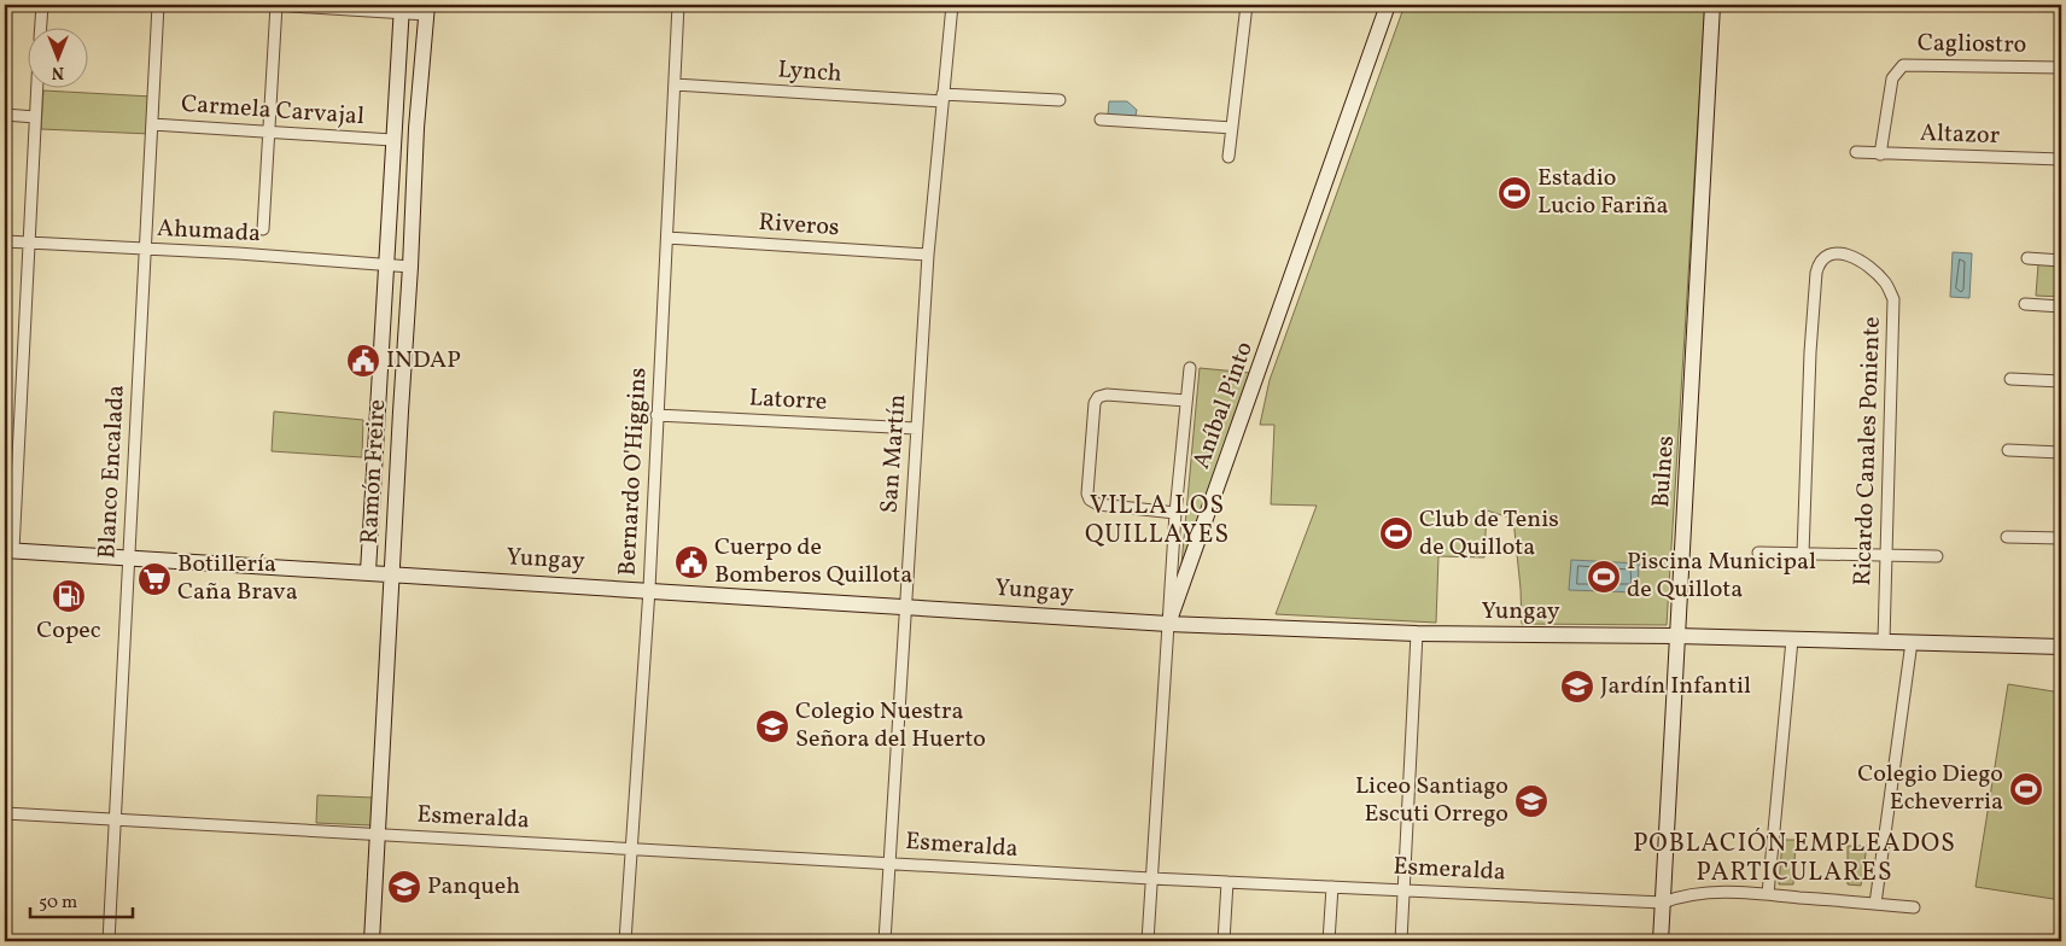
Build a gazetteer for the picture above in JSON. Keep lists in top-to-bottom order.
{
  "streets": {
    "street": [
      "Cagliostro",
      "Lynch",
      "Carmela Carvajal",
      "Altazor",
      "Riveros",
      "Ahumada",
      "Latorre",
      "Aníbal Pinto",
      "Ricardo Canales Poniente",
      "San Martín",
      "Blanco Encalada",
      "Ramón Freire",
      "Bernardo O'Higgins",
      "Bulnes",
      "Yungay",
      "Esmeralda"
    ]
  },
  "crossings": [
    ["Cagliostro", "Altazor"],
    ["Lynch", "San Martín"],
    ["Lynch", "Bernardo O'Higgins"],
    ["Carmela Carvajal", "Blanco Encalada"],
    ["Carmela Carvajal", "Ramón Freire"],
    ["Riveros", "San Martín"],
    ["Riveros", "Bernardo O'Higgins"],
    ["Ahumada", "Blanco Encalada"],
    ["Ahumada", "Ramón Freire"],
    ["Latorre", "San Martín"],
    ["Latorre", "Bernardo O'Higgins"],
    ["Aníbal Pinto", "Yungay"],
    ["Aníbal Pinto", "Esmeralda"],
    ["Ricardo Canales Poniente", "Yungay"],
    ["San Martín", "Yungay"],
    ["San Martín", "Esmeralda"],
    ["Blanco Encalada", "Yungay"],
    ["Blanco Encalada", "Esmeralda"],
    ["Ramón Freire", "Yungay"],
    ["Ramón Freire", "Esmeralda"],
    ["Bernardo O'Higgins", "Yungay"],
    ["Bernardo O'Higgins", "Esmeralda"],
    ["Bulnes", "Yungay"],
    ["Bulnes", "Esmeralda"]
  ],
  "districts": ["VILLA LOS QUILLAYES", "POBLACIÓN EMPLEADOS PARTICULARES"],
  "places": {
    "sports": [
      "Estadio Lucio Fariña",
      "Club de Tenis de Quillota",
      "Piscina Municipal de Quillota",
      "Colegio Diego Echeverria"
    ],
    "public building": ["INDAP", "Cuerpo de Bomberos Quillota"],
    "supermarket": ["Botillería Caña Brava"],
    "fuel station": ["Copec"],
    "school or university": [
      "Jardín Infantil",
      "Colegio Nuestra Señora del Huerto",
      "Liceo Santiago Escuti Orrego",
      "Panqueh"
    ]
  },
  "scale_bar": "50 m",
  "north": "bottom"
}
